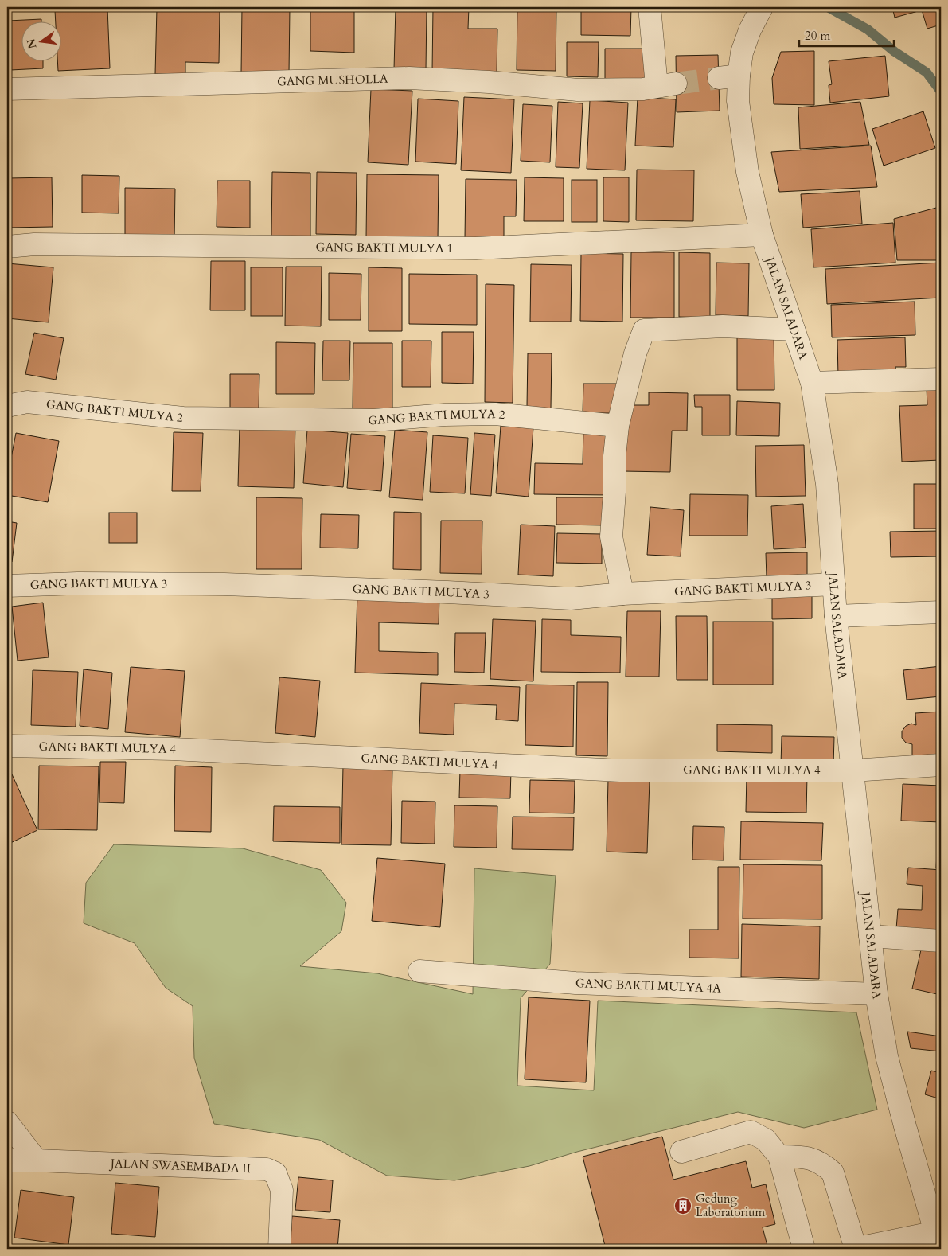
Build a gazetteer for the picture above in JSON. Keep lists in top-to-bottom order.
{
  "streets": {
    "street": [
      "GANG MUSHOLLA",
      "GANG BAKTI MULYA 1",
      "JALAN SALADARA",
      "GANG BAKTI MULYA 2",
      "GANG BAKTI MULYA 3",
      "GANG BAKTI MULYA 4",
      "GANG BAKTI MULYA 4A",
      "JALAN SWASEMBADA II"
    ]
  },
  "crossings": [
    ["GANG BAKTI MULYA 1", "JALAN SALADARA"],
    ["JALAN SALADARA", "GANG BAKTI MULYA 3"],
    ["JALAN SALADARA", "GANG BAKTI MULYA 4"],
    ["JALAN SALADARA", "GANG BAKTI MULYA 4A"]
  ],
  "places": {
    "building": ["Gedung Laboratorium"]
  },
  "scale_bar": "20 m",
  "north": "left"
}
